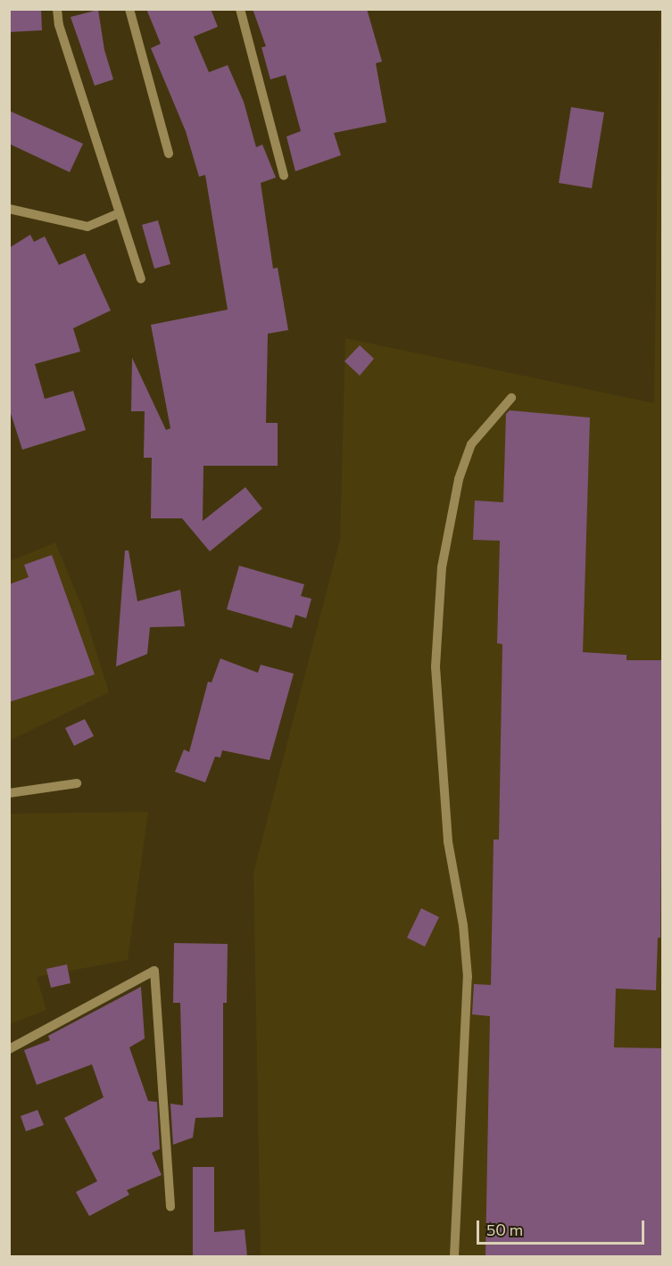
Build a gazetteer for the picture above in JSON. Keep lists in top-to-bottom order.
{
  "scale_bar": "50 m"
}
